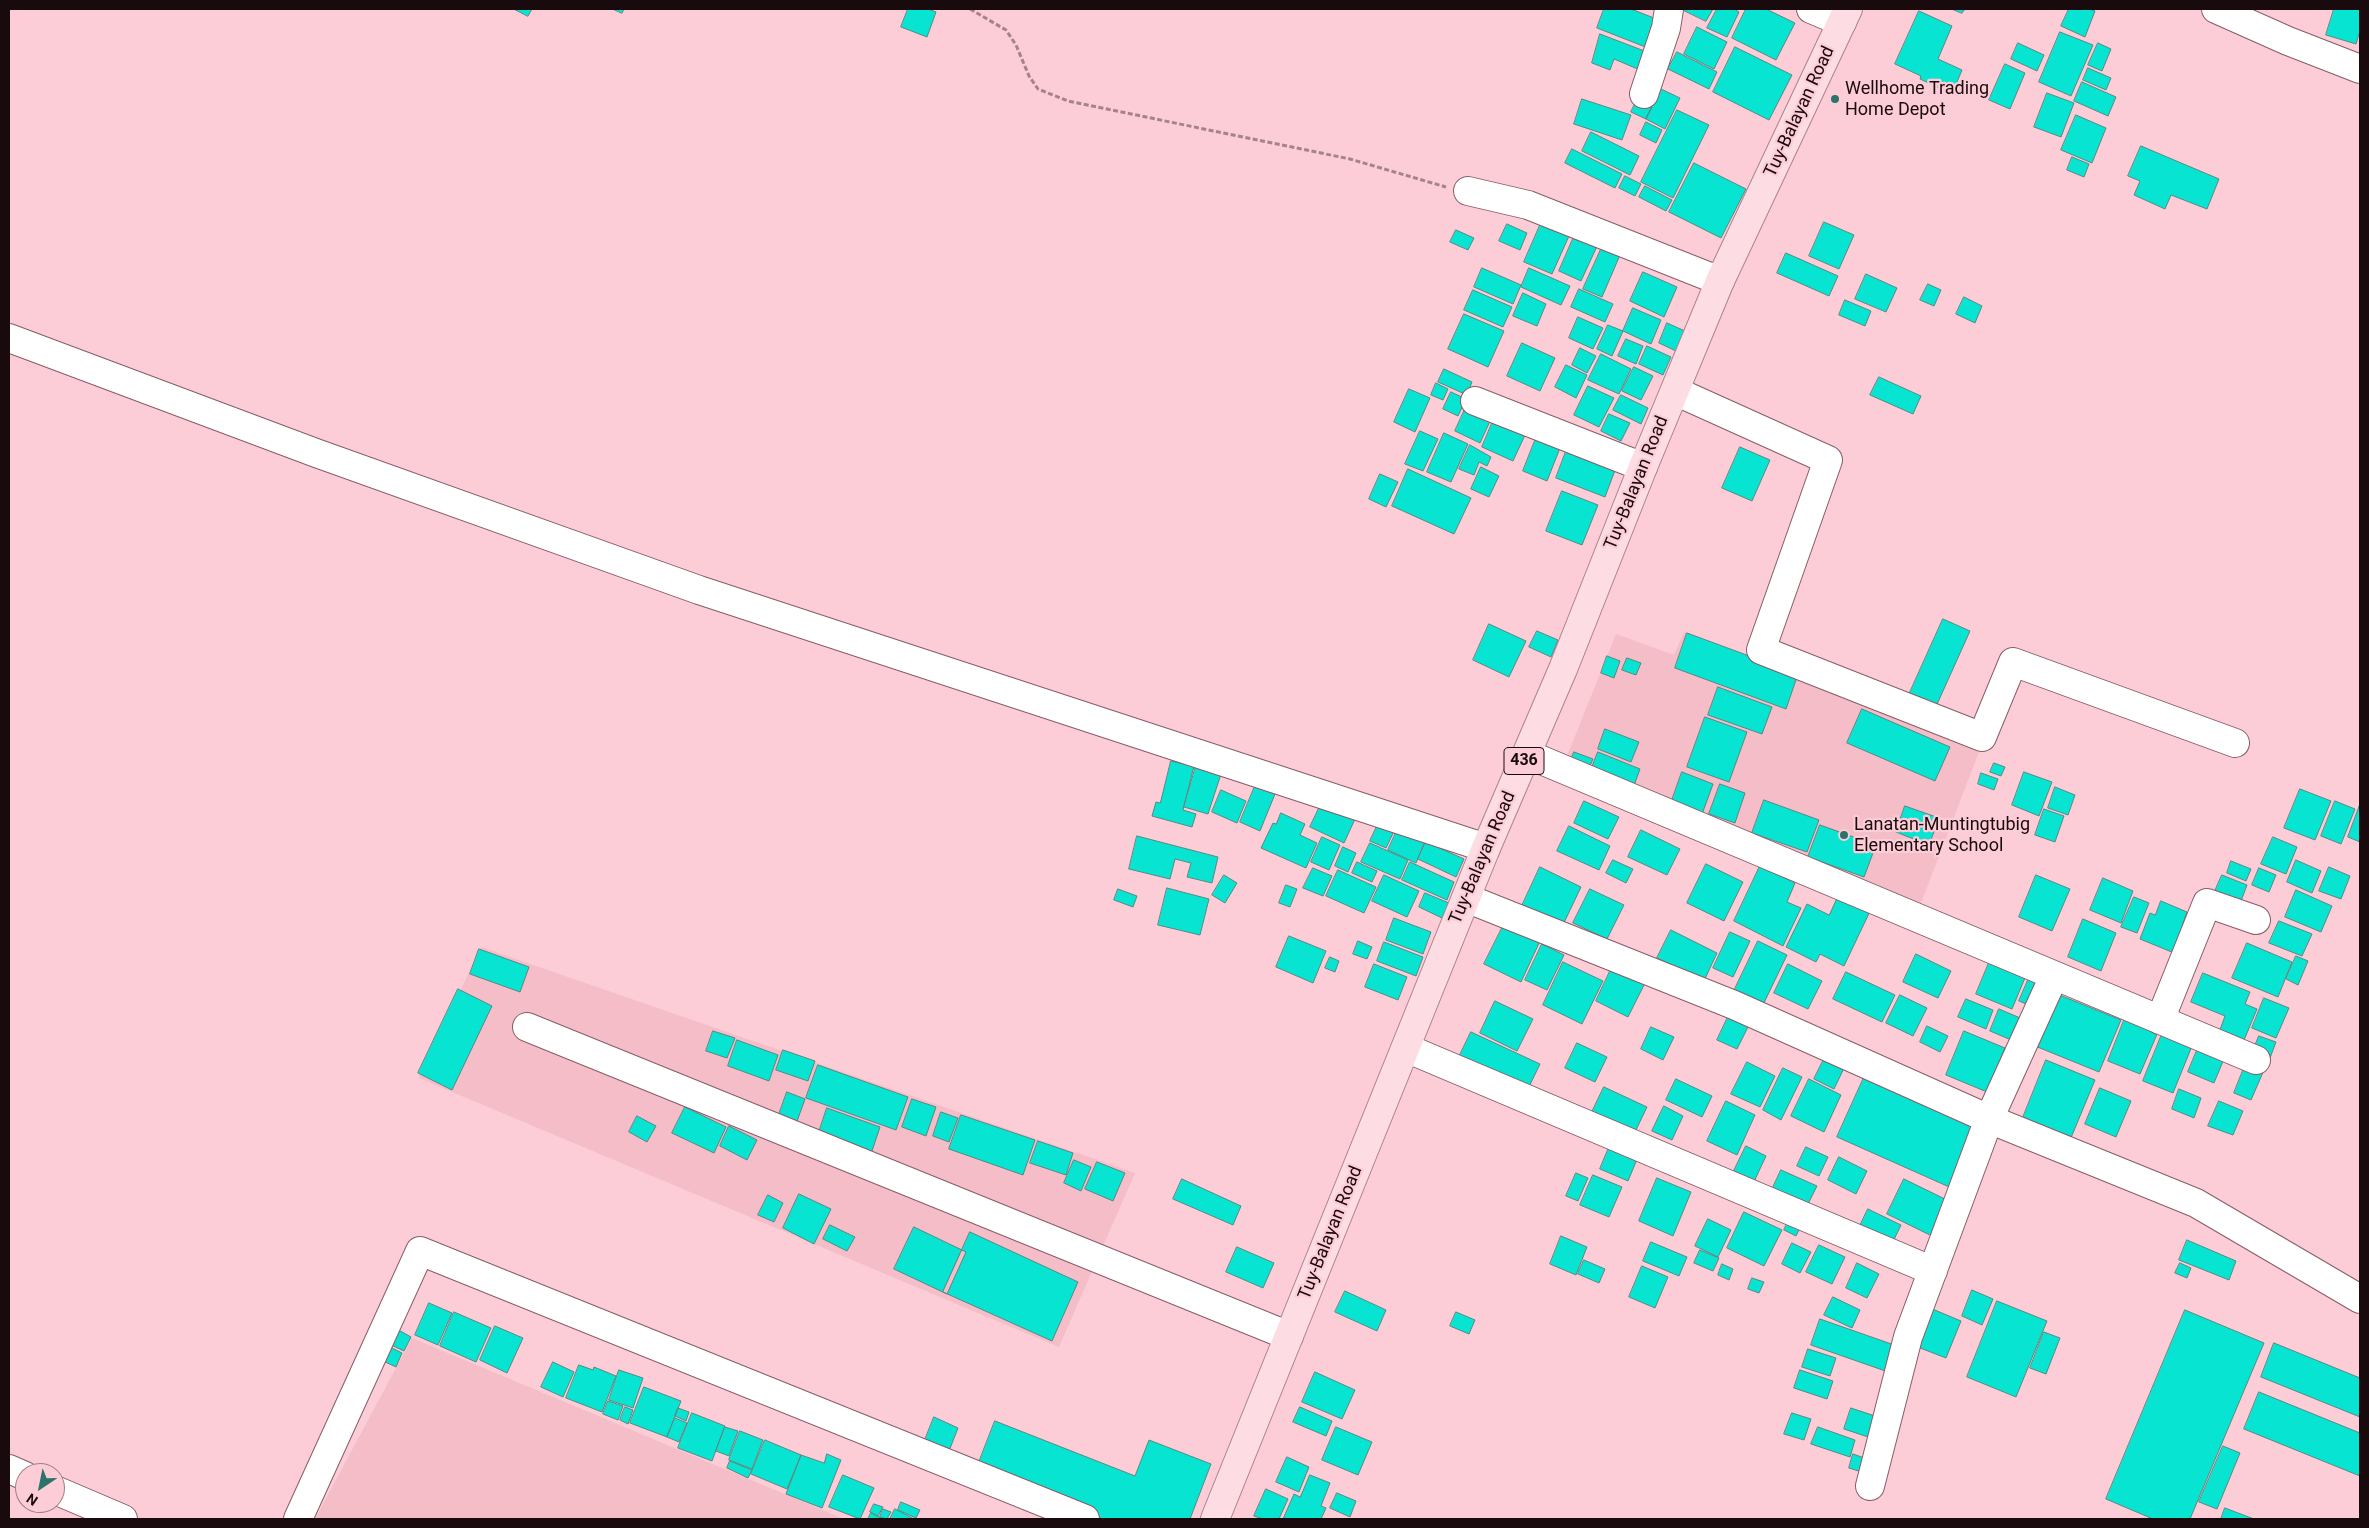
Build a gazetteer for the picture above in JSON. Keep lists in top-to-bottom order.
{
  "streets": {
    "main road": ["Tuy-Balayan Road", "436"]
  },
  "places": ["Wellhome Trading Home Depot", "Lanatan-Muntingtubig Elementary School"],
  "north": "bottom left"
}
